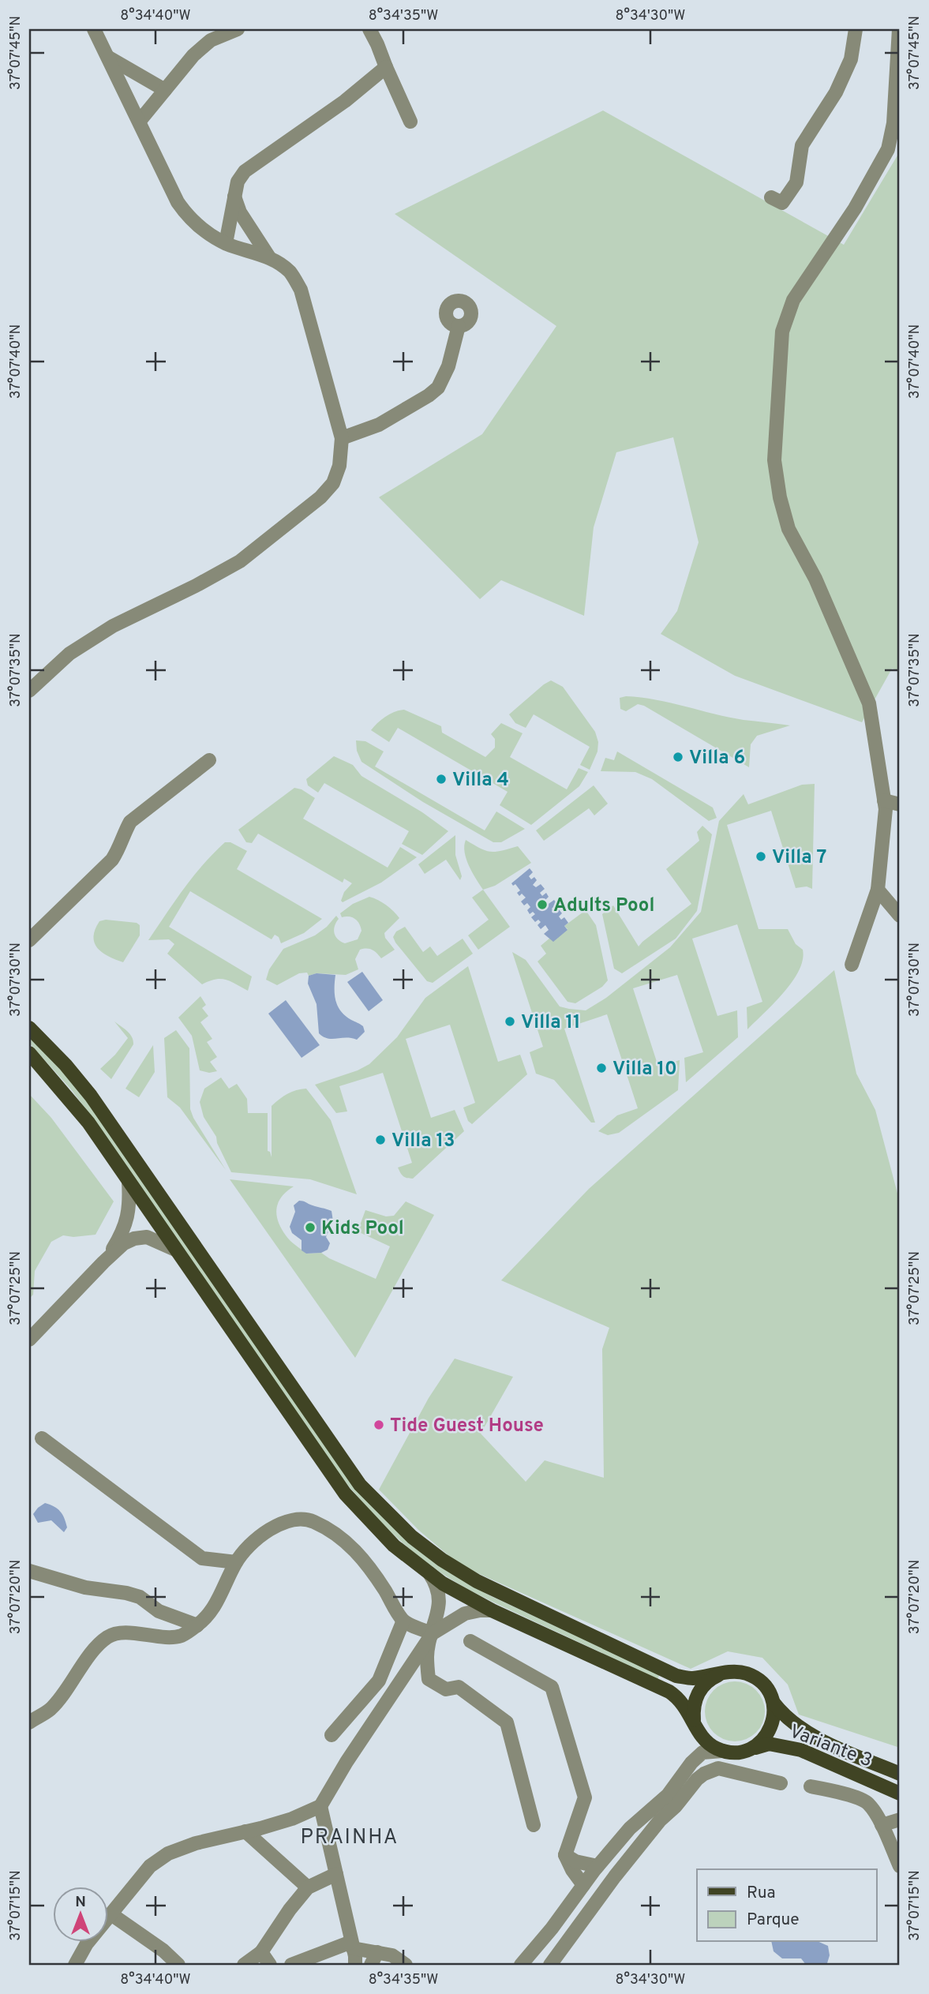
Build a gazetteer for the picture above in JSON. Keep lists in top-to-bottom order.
{
  "streets": {
    "main road": ["Variante 3"]
  },
  "districts": ["PRAINHA"],
  "places": [
    "Villa 6",
    "Villa 4",
    "Villa 7",
    "Adults Pool",
    "Villa 11",
    "Villa 10",
    "Villa 13",
    "Kids Pool",
    "Tide Guest House"
  ],
  "legend": ["Rua", "Parque"],
  "north": "top",
  "coordinates": [
    "8°34'40\"W",
    "8°34'35\"W",
    "8°34'30\"W",
    "37°07'45\"N",
    "37°07'40\"N",
    "37°07'35\"N",
    "37°07'30\"N",
    "37°07'25\"N",
    "37°07'20\"N",
    "37°07'15\"N"
  ]
}
